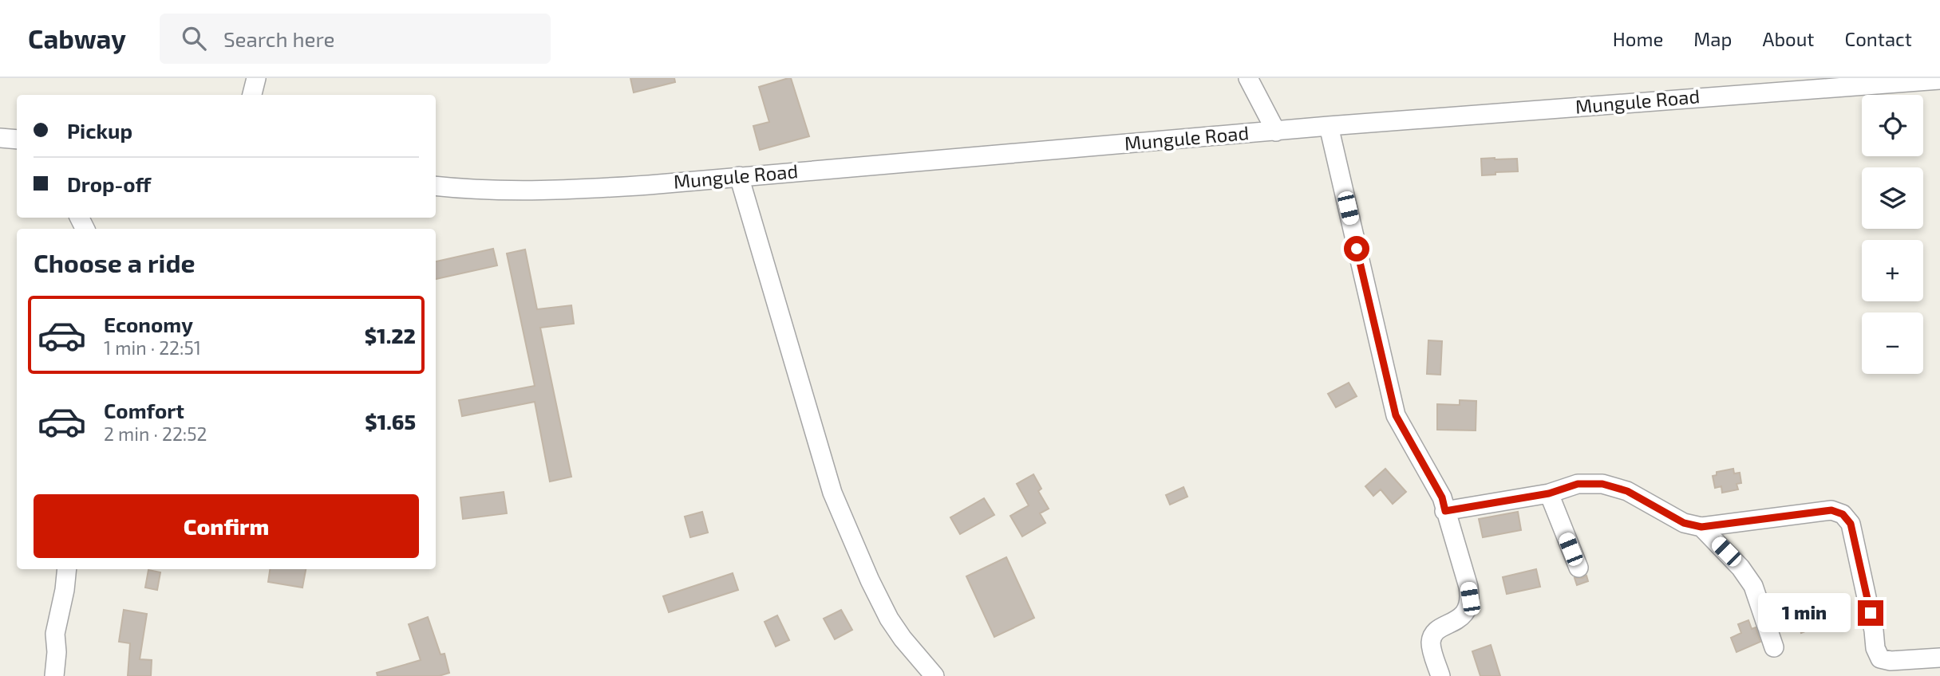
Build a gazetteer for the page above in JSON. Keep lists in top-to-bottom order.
{
  "streets": {
    "street": ["Mungule Road"]
  },
  "page": {
    "header": "Cabway",
    "search": "Search here",
    "nav": [
      "Home",
      "Map",
      "About",
      "Contact"
    ],
    "map_buttons": ["+", "−"],
    "banner": ["Pickup", "Drop-off"],
    "heading": "Choose a ride",
    "list": [
      {
        "name": "Economy",
        "note": "1 min · 22:51",
        "value": "$1.22"
      },
      {
        "name": "Comfort",
        "note": "2 min · 22:52",
        "value": "$1.65"
      }
    ],
    "buttons": "Confirm",
    "bubble": "1 min"
  }
}
